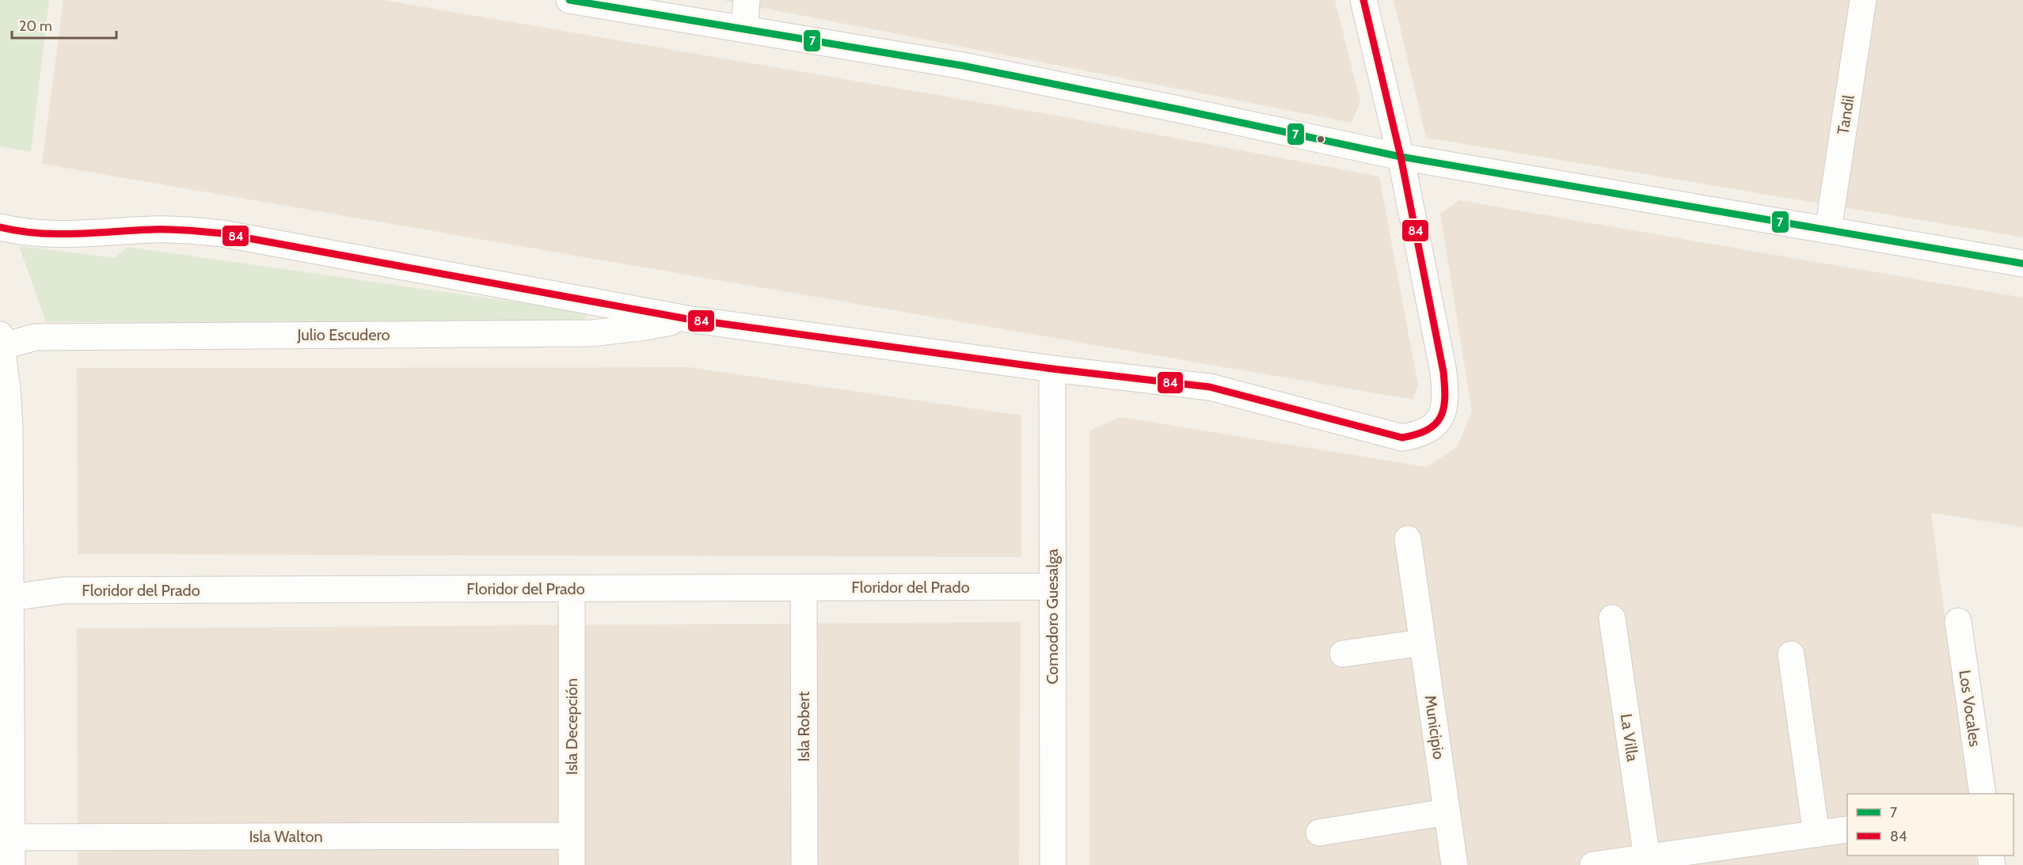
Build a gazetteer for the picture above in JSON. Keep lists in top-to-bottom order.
{
  "streets": {
    "street": [
      "Tandil",
      "Julio Escudero",
      "Floridor del Prado",
      "Comodoro Guesalga",
      "Los Vocales",
      "Isla Decepción",
      "Isla Robert",
      "Municipio",
      "La Villa",
      "Isla Walton"
    ]
  },
  "crossings": [
    ["Floridor del Prado", "Comodoro Guesalga"],
    ["Floridor del Prado", "Isla Decepción"],
    ["Floridor del Prado", "Isla Robert"],
    ["Isla Decepción", "Isla Walton"]
  ],
  "lines": ["transit line 7", "transit line 84"],
  "legend": ["7", "84"],
  "scale_bar": "20 m"
}
